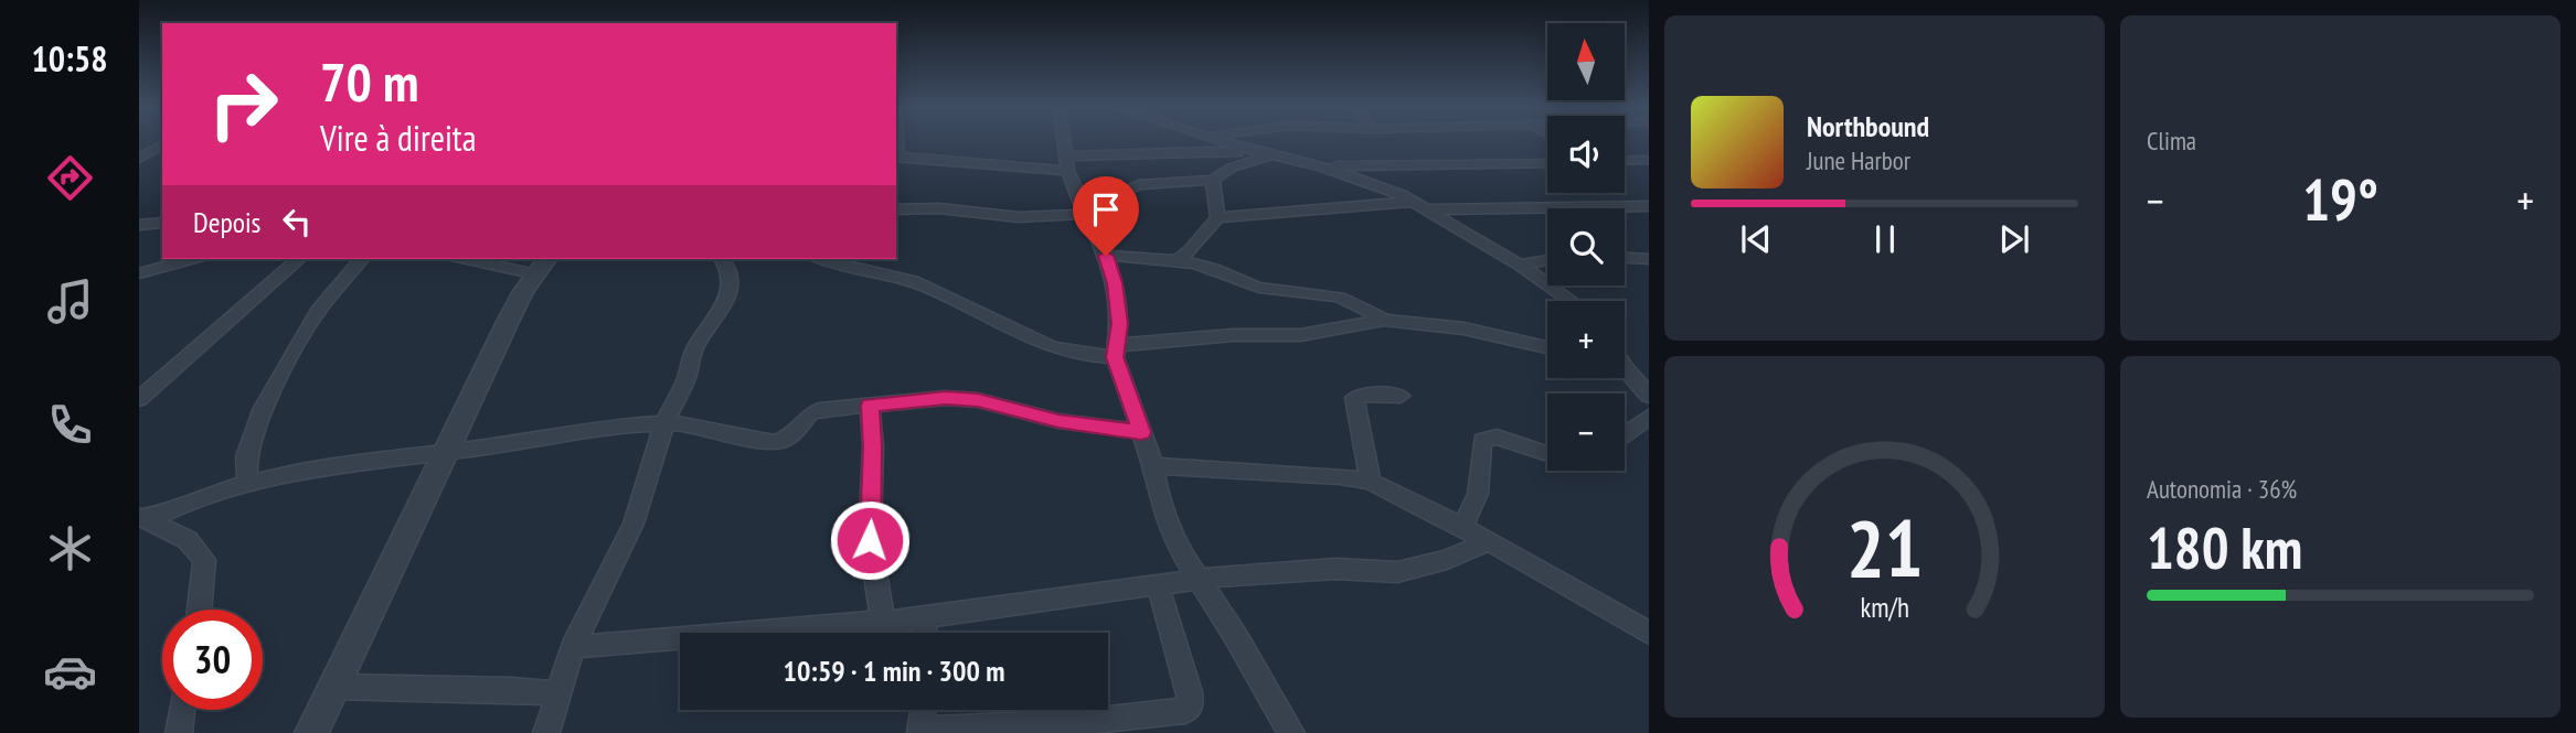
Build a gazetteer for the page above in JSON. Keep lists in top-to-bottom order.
{
  "north": "top",
  "page": {
    "tabs": "10:58",
    "tile": [
      "Clima",
      ["Autonomia · 36%", "180 km"]
    ],
    "map_buttons": ["+", "−"],
    "turn": ["70 m", "Vire à direita"],
    "song": ["Northbound", "June Harbor"],
    "heat": ["−", "19°", "+"],
    "then": "Depois",
    "limit": "30",
    "trip": "10:59 · 1 min · 300 m",
    "gauge": ["21", "km/h"]
  }
}
